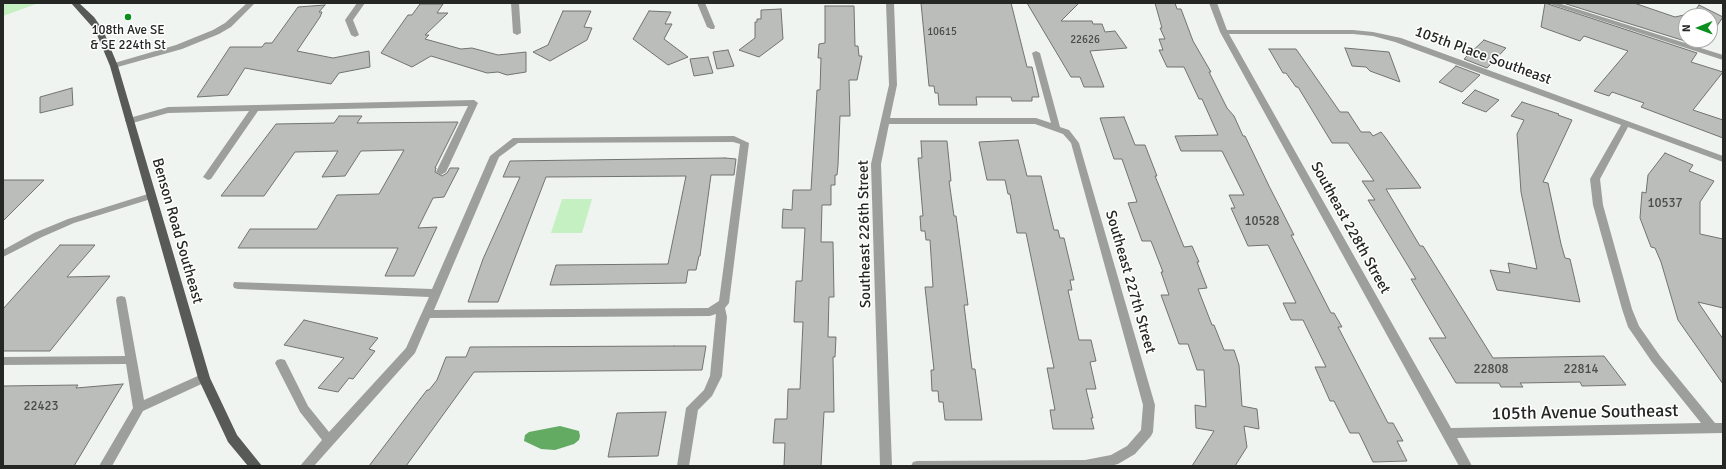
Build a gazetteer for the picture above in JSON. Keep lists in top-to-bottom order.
{
  "streets": {
    "main road": ["Benson Road Southeast"],
    "street": [
      "105th Place Southeast",
      "Southeast 228th Street",
      "Southeast 226th Street",
      "Southeast 227th Street",
      "105th Avenue Southeast"
    ]
  },
  "crossings": [
    ["105th Place Southeast", "Southeast 228th Street"],
    ["Southeast 228th Street", "105th Avenue Southeast"],
    ["Southeast 226th Street", "Southeast 227th Street"]
  ],
  "places": ["108th Ave SE & SE 224th St"],
  "house_numbers": [
    "10615",
    "22626",
    "10537",
    "10528",
    "22808",
    "22814",
    "22423"
  ],
  "north": "left"
}
